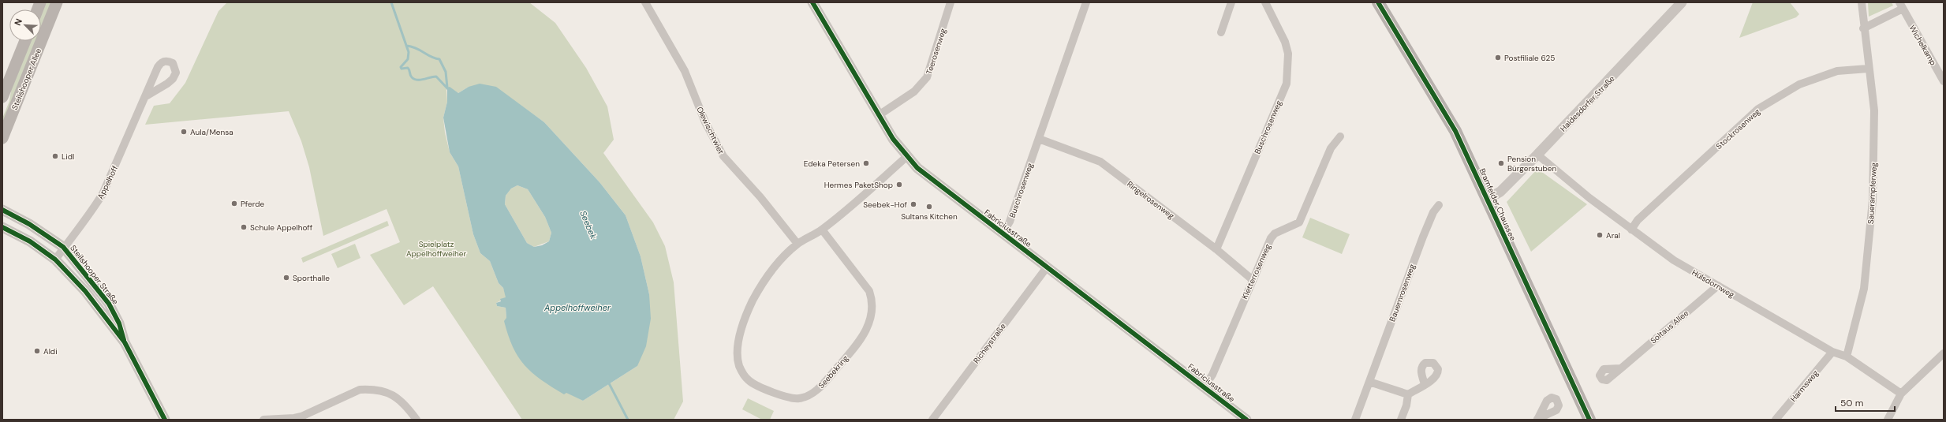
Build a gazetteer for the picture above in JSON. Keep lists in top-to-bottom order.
{
  "streets": {
    "main road": ["Steilshooper Allee", "Bramfelder Chaussee"],
    "street": [
      "Wichelkamp",
      "Teerosenweg",
      "Haldesdorfer Straße",
      "Buschrosenweg",
      "Stockrosenweg",
      "Olewischtwiet",
      "Appelhoff",
      "Sauerampferweg",
      "Ringelrosenweg",
      "Fabriciusstraße",
      "Kletterrosenweg",
      "Steilshooper Straße",
      "Hülsdornweg",
      "Bauernrosenweg",
      "Soltaus Allee",
      "Richeystraße",
      "Seebekring",
      "Harmsweg"
    ]
  },
  "crossings": [
    ["Teerosenweg", "Fabriciusstraße"],
    ["Haldesdorfer Straße", "Bramfelder Chaussee"],
    ["Haldesdorfer Straße", "Hülsdornweg"],
    ["Buschrosenweg", "Ringelrosenweg"],
    ["Buschrosenweg", "Fabriciusstraße"],
    ["Stockrosenweg", "Sauerampferweg"],
    ["Stockrosenweg", "Hülsdornweg"],
    ["Olewischtwiet", "Seebekring"],
    ["Appelhoff", "Steilshooper Straße"],
    ["Sauerampferweg", "Hülsdornweg"],
    ["Ringelrosenweg", "Kletterrosenweg"],
    ["Fabriciusstraße", "Kletterrosenweg"],
    ["Fabriciusstraße", "Richeystraße"],
    ["Fabriciusstraße", "Seebekring"],
    ["Hülsdornweg", "Soltaus Allee"],
    ["Hülsdornweg", "Harmsweg"]
  ],
  "water": ["Seebek", "Appelhoffweiher"],
  "parks": ["Spielplatz Appelhoffweiher"],
  "places": [
    "Postfiliale 625",
    "Aula/Mensa",
    "Lidl",
    "Edeka Petersen",
    "Pension Bürgerstuben",
    "Hermes PaketShop",
    "Pferde",
    "Seebek-Hof",
    "Sultans Kitchen",
    "Schule Appelhoff",
    "Aral",
    "Sporthalle",
    "Aldi"
  ],
  "scale_bar": "50 m",
  "north": "top left"
}
